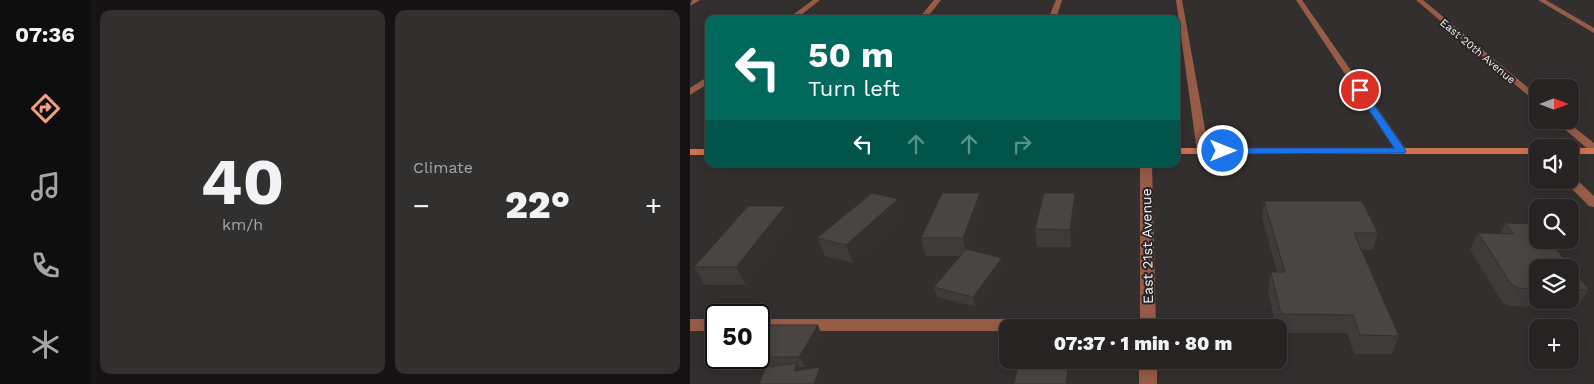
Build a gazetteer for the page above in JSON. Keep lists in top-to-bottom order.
{
  "streets": {
    "street": ["East 20th Avenue", "East 21st Avenue"]
  },
  "north": "right",
  "page": {
    "tabs": "07:36",
    "tile": [
      ["40", "km/h"],
      "Climate"
    ],
    "turn": ["50 m", "Turn left"],
    "map_buttons": "+",
    "heat": ["−", "22°", "+"],
    "limit": "50",
    "trip": "07:37 · 1 min · 80 m"
  }
}
